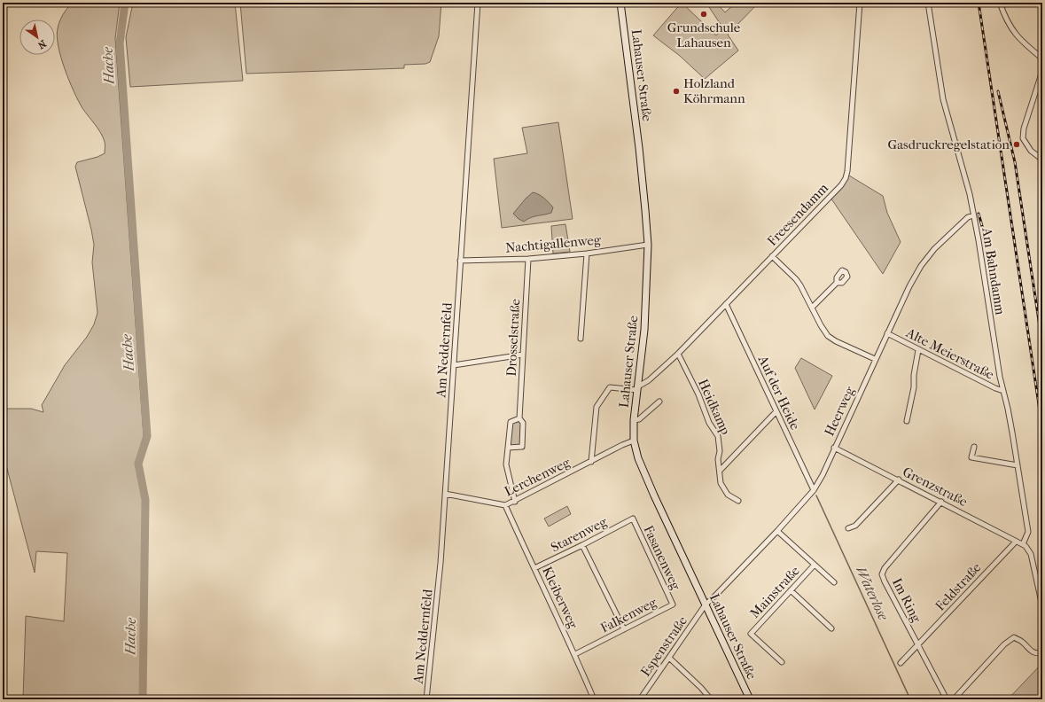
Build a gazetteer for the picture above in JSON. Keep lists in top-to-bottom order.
{
  "streets": {
    "street": [
      "Lahauser Straße",
      "Freesendamm",
      "Nachtigallenweg",
      "Am Bahndamm",
      "Drosselstraße",
      "Am Neddernfeld",
      "Alte Meierstraße",
      "Auf der Heide",
      "Heidkamp",
      "Heerweg",
      "Lerchenweg",
      "Grenzstraße",
      "Starenweg",
      "Fasanenweg",
      "Feldstraße",
      "Mainstraße",
      "Kleiberweg",
      "Im Ring",
      "Falkenweg",
      "Espenstraße"
    ]
  },
  "crossings": [
    ["Lahauser Straße", "Freesendamm"],
    ["Lahauser Straße", "Nachtigallenweg"],
    ["Lahauser Straße", "Heerweg"],
    ["Lahauser Straße", "Lerchenweg"],
    ["Lahauser Straße", "Espenstraße"],
    ["Freesendamm", "Auf der Heide"],
    ["Freesendamm", "Heidkamp"],
    ["Nachtigallenweg", "Drosselstraße"],
    ["Nachtigallenweg", "Am Neddernfeld"],
    ["Am Bahndamm", "Alte Meierstraße"],
    ["Am Bahndamm", "Heerweg"],
    ["Am Bahndamm", "Grenzstraße"],
    ["Am Neddernfeld", "Lerchenweg"],
    ["Alte Meierstraße", "Heerweg"],
    ["Auf der Heide", "Heidkamp"],
    ["Auf der Heide", "Heerweg"],
    ["Heerweg", "Grenzstraße"],
    ["Heerweg", "Espenstraße"],
    ["Lerchenweg", "Kleiberweg"],
    ["Grenzstraße", "Feldstraße"],
    ["Grenzstraße", "Im Ring"],
    ["Starenweg", "Fasanenweg"],
    ["Starenweg", "Kleiberweg"],
    ["Fasanenweg", "Falkenweg"],
    ["Feldstraße", "Im Ring"],
    ["Kleiberweg", "Falkenweg"]
  ],
  "water": ["Hache", "Waterlose"],
  "places": ["Grundschule Lahausen", "Holzland Köhrmann", "Gasdruckregelstation"],
  "north": "bottom right"
}
